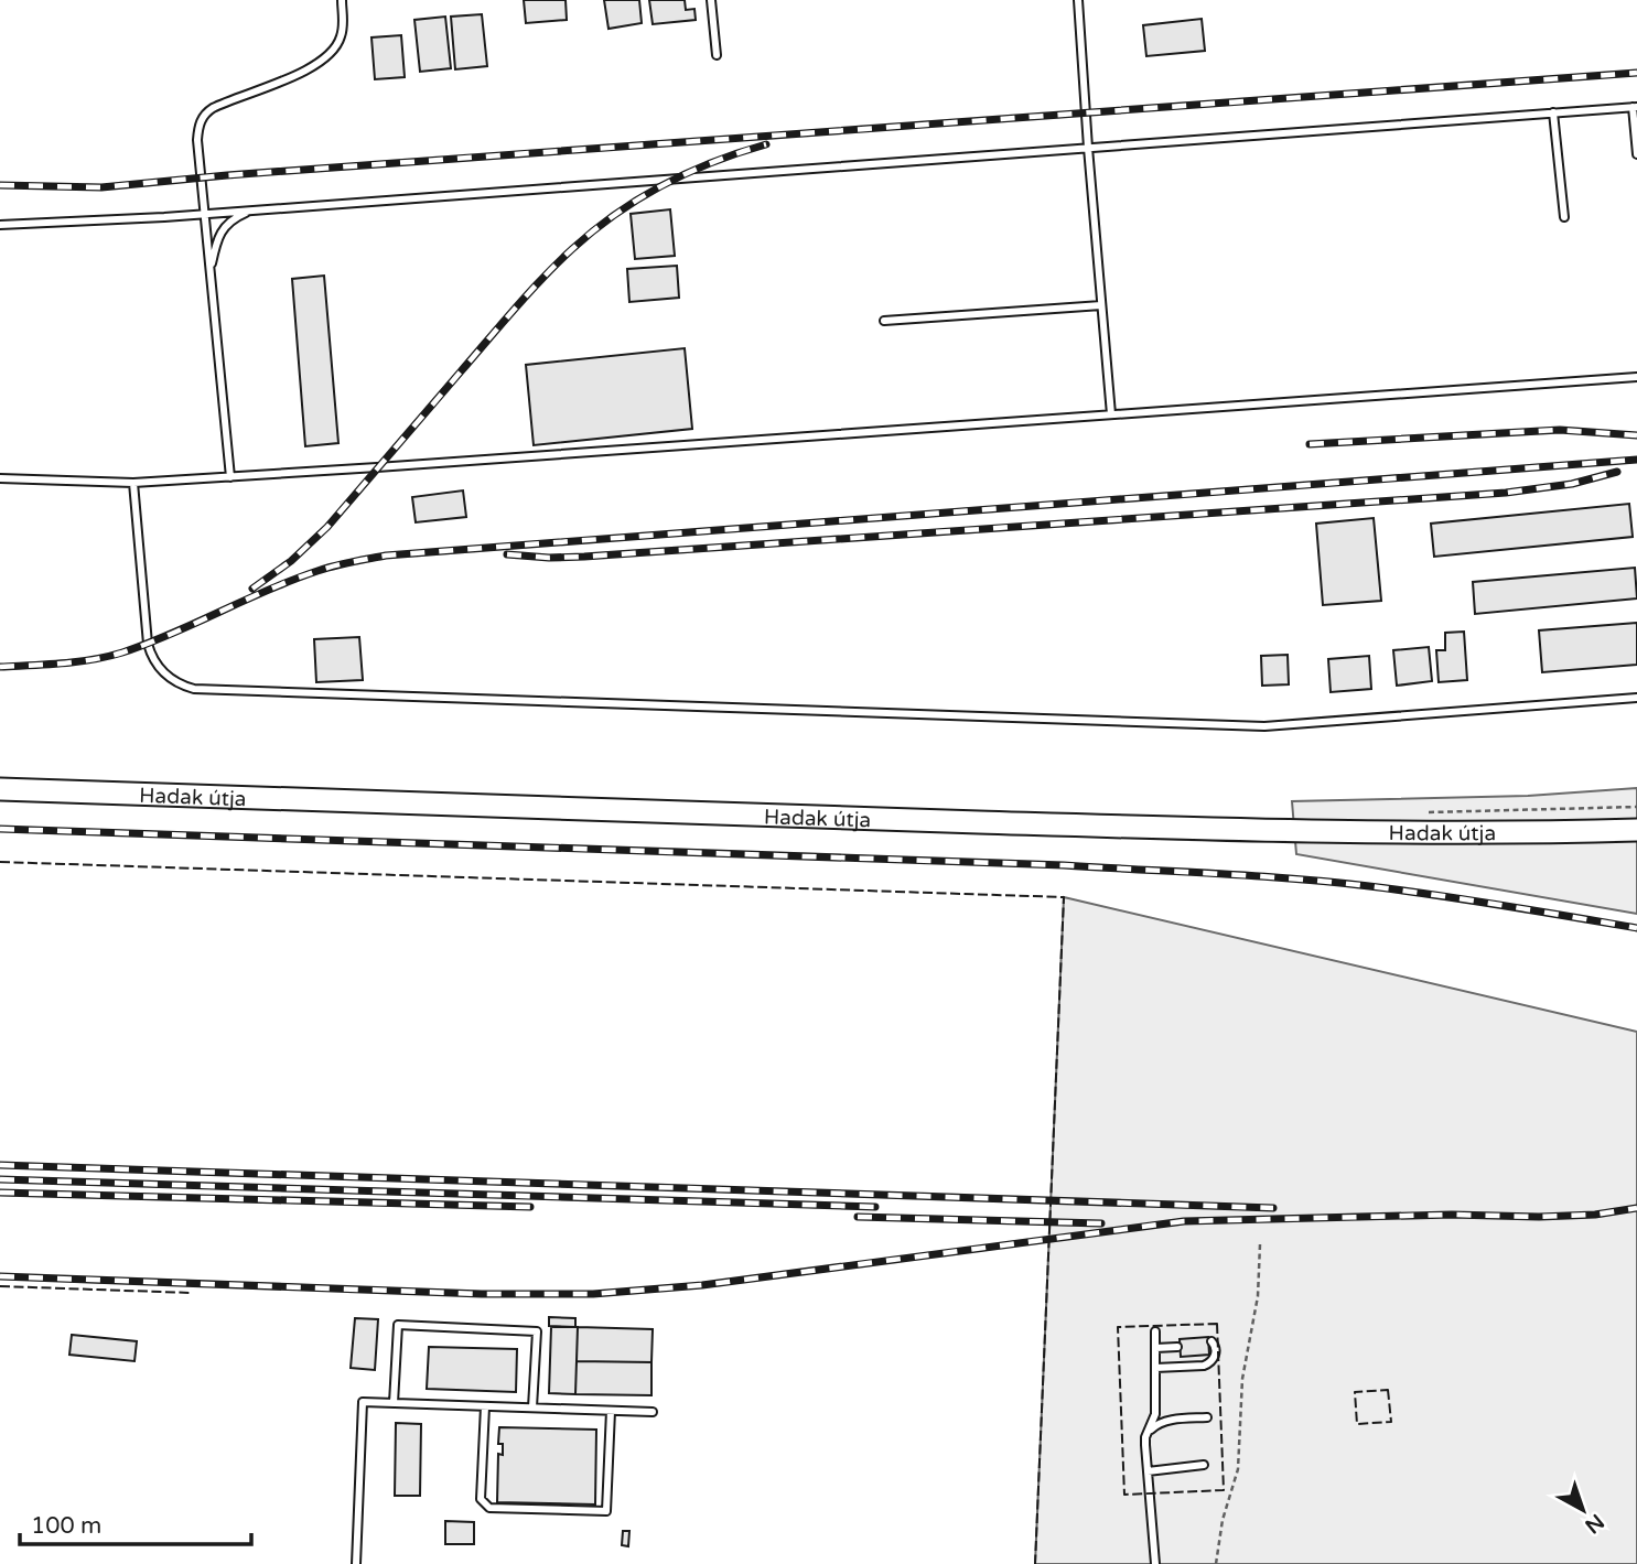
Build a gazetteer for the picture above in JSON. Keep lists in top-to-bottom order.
{
  "streets": {
    "main road": ["Hadak útja"]
  },
  "scale_bar": "100 m",
  "north": "bottom right"
}
